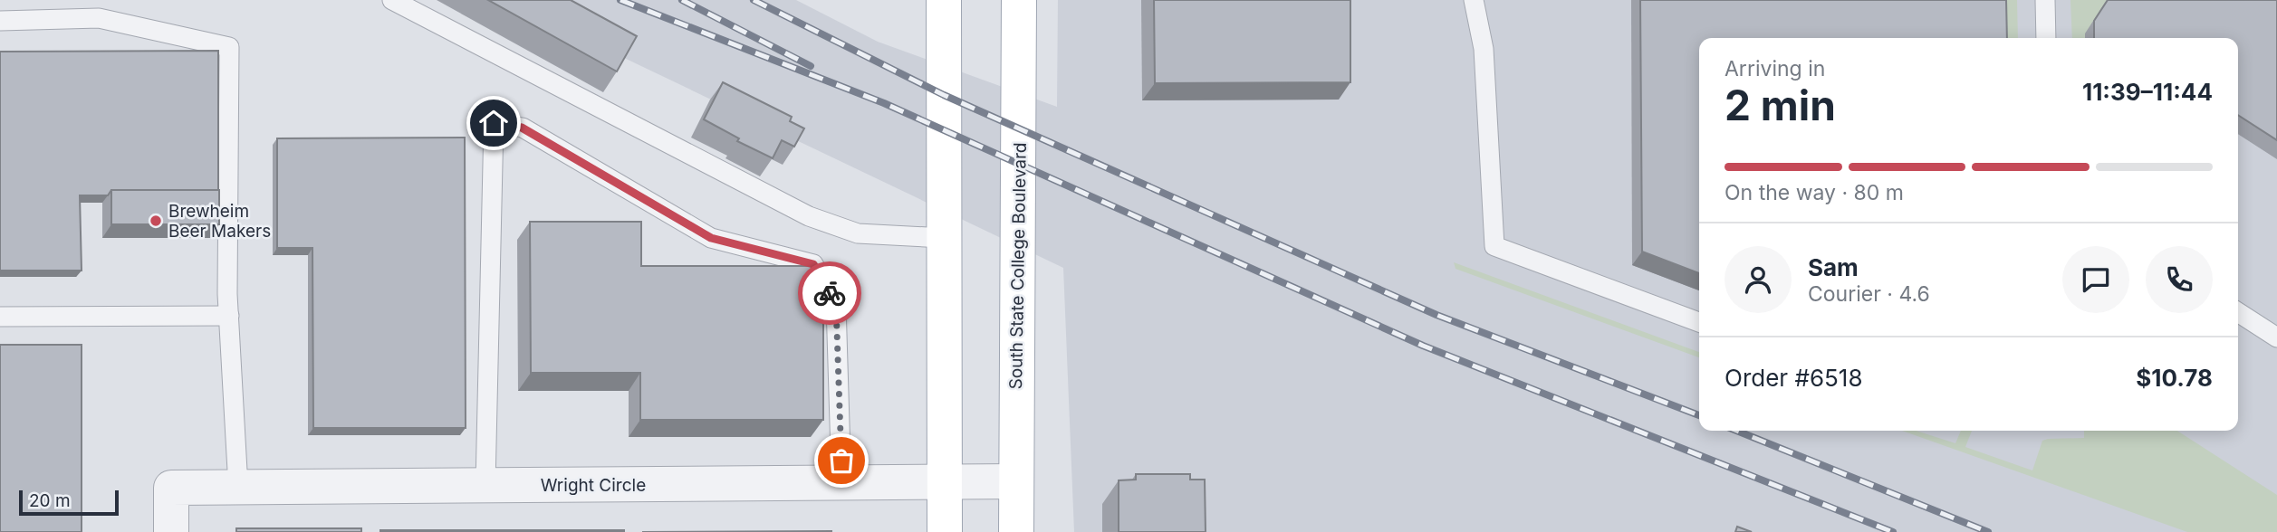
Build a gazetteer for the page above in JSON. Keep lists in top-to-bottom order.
{
  "streets": {
    "main road": ["South State College Boulevard"],
    "street": ["Wright Circle"]
  },
  "crossings": [
    ["South State College Boulevard", "Wright Circle"]
  ],
  "places": ["Brewheim Beer Makers"],
  "scale_bar": "20 m",
  "page": {
    "heading": ["2 min", "Arriving in", "11:39–11:44"],
    "panel": [
      "Sam",
      "Courier · 4.6",
      "Order #6518",
      "$10.78"
    ],
    "bar": "On the way · 80 m",
    "scale": "20 m"
  }
}
